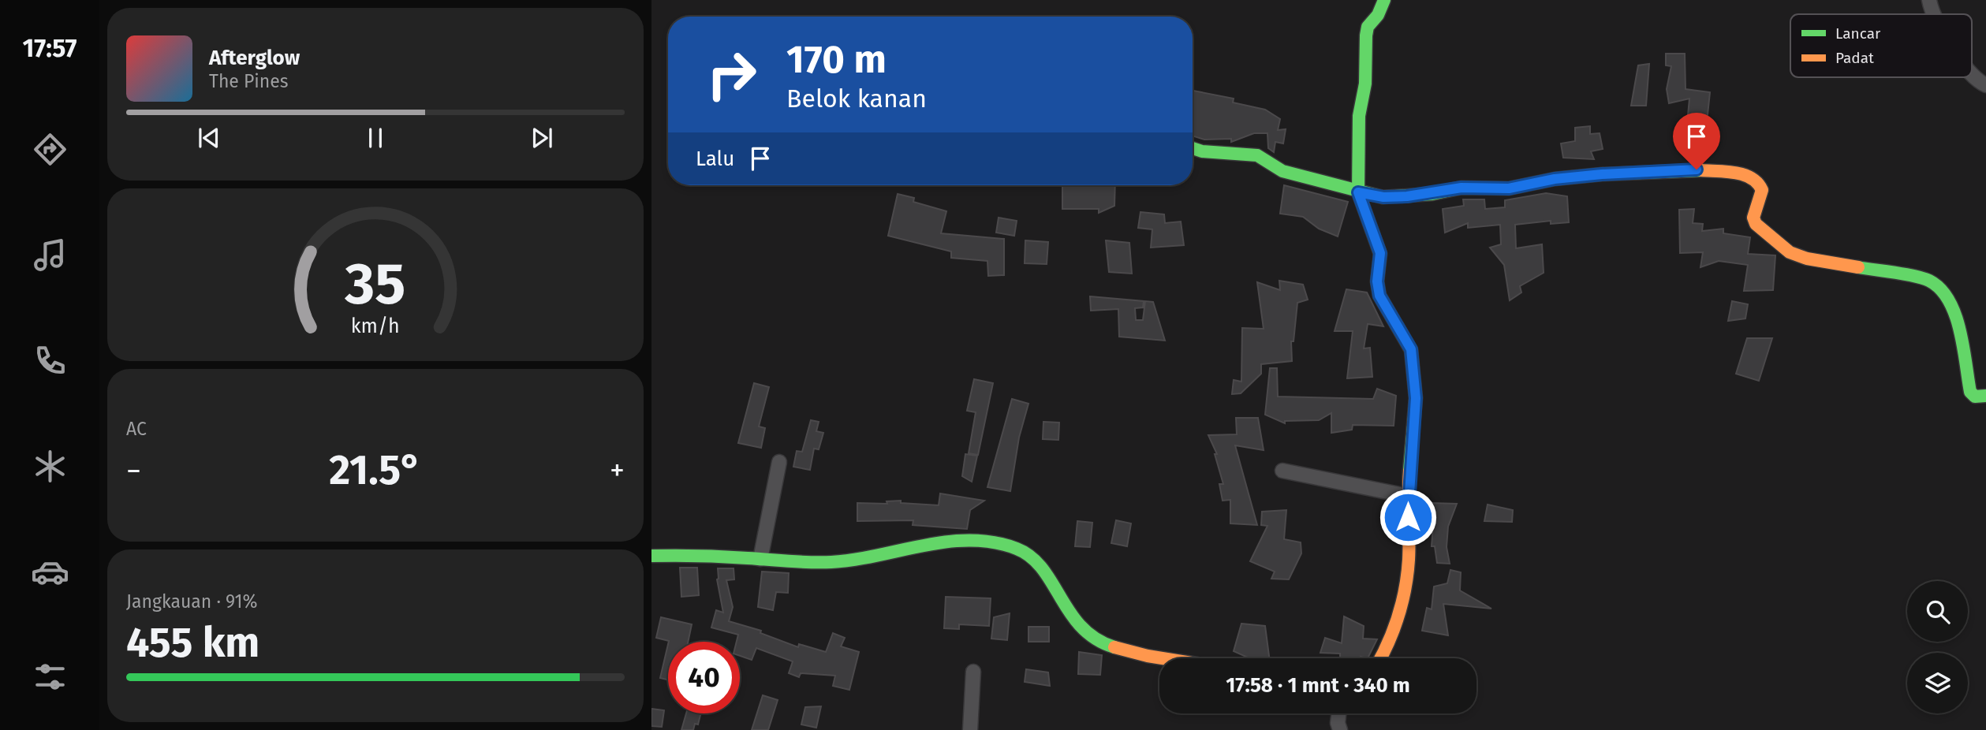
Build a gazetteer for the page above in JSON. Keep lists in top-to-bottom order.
{
  "legend": ["Lancar", "Padat"],
  "page": {
    "tabs": "17:57",
    "turn": ["170 m", "Belok kanan"],
    "song": ["Afterglow", "The Pines"],
    "then": "Lalu",
    "tile": [
      "AC",
      ["Jangkauan · 91%", "455 km"]
    ],
    "heat": ["−", "21.5°", "+"],
    "limit": "40",
    "trip": "17:58 · 1 mnt · 340 m",
    "gauge": ["35", "km/h"]
  }
}
